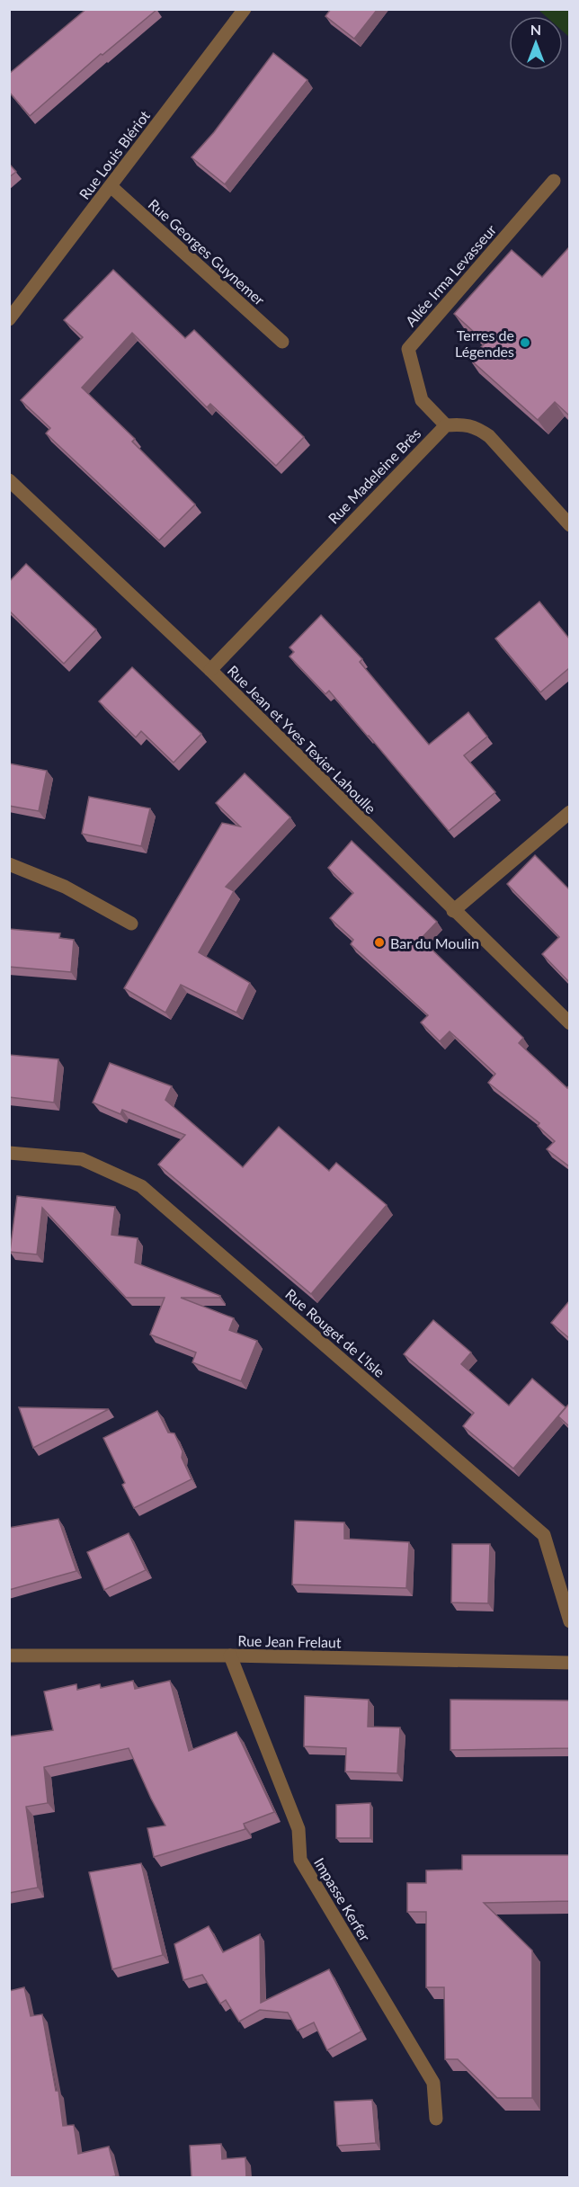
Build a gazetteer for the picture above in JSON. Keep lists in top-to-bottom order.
{
  "streets": {
    "street": [
      "Rue Louis Blériot",
      "Rue Georges Guynemer",
      "Allée Irma Levasseur",
      "Rue Madeleine Brès",
      "Rue Jean et Yves Texier Lahoulle",
      "Rue Rouget de L'Isle",
      "Rue Jean Frelaut",
      "Impasse Kerfer"
    ]
  },
  "crossings": [
    ["Rue Louis Blériot", "Rue Georges Guynemer"],
    ["Allée Irma Levasseur", "Rue Madeleine Brès"],
    ["Rue Madeleine Brès", "Rue Jean et Yves Texier Lahoulle"],
    ["Rue Jean Frelaut", "Impasse Kerfer"]
  ],
  "places": ["Terres de Légendes", "Bar du Moulin"],
  "north": "top"
}
